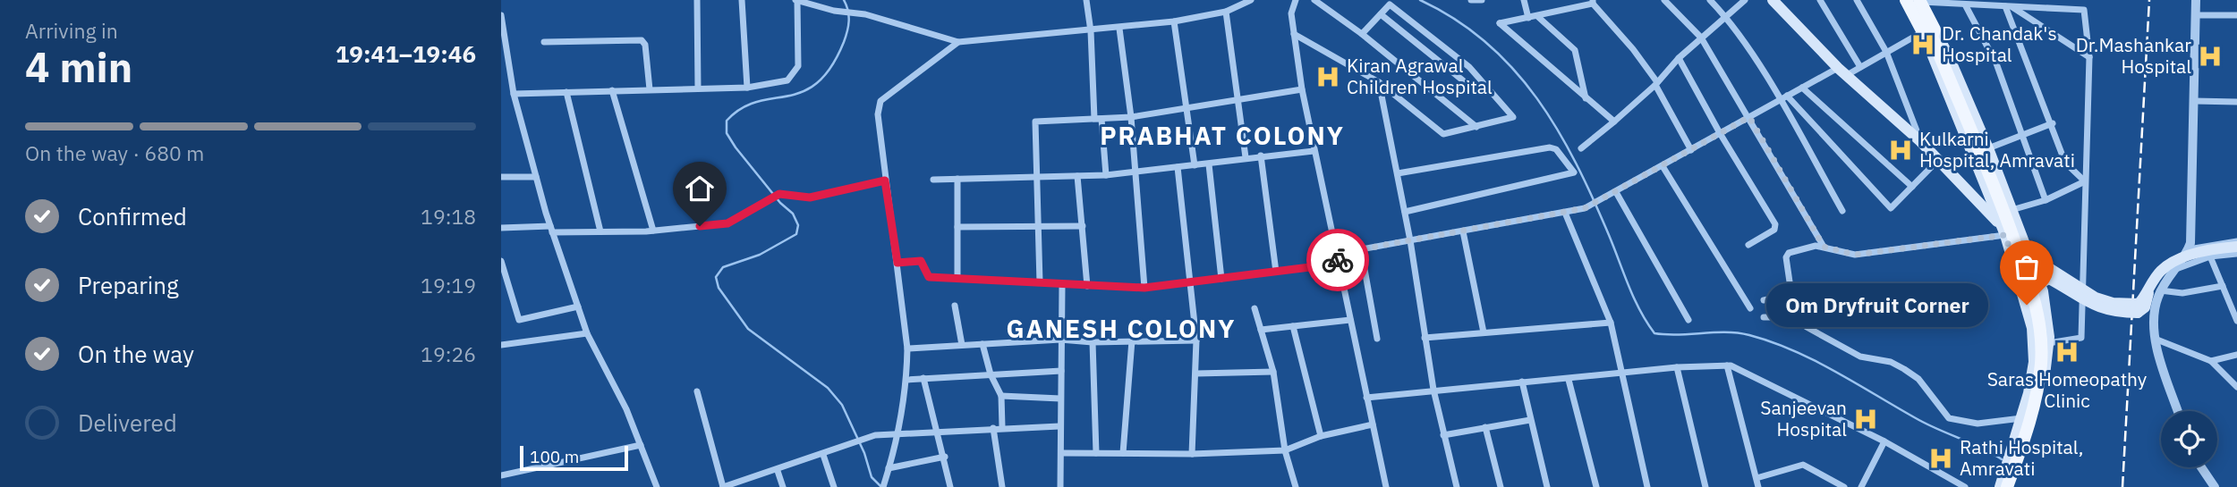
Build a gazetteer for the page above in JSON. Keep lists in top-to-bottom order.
{
  "districts": ["PRABHAT COLONY", "GANESH COLONY"],
  "places": {
    "hospital": [
      "Dr. Chandak's Hospital",
      "Dr.Mashankar Hospital",
      "Kiran Agrawal Children Hospital",
      "Kulkarni Hospital, Amravati",
      "Saras Homeopathy Clinic",
      "Sanjeevan Hospital",
      "Rathi Hospital, Amravati"
    ],
    "other": ["Om Dryfruit Corner"]
  },
  "scale_bar": "100 m",
  "page": {
    "heading": ["4 min", "Arriving in", "19:41–19:46"],
    "bar": "On the way · 680 m",
    "list": [
      ["Confirmed", "19:18"],
      ["Preparing", "19:19"],
      ["On the way", "19:26"],
      "Delivered"
    ],
    "bubble": "Om Dryfruit Corner",
    "scale": "100 m"
  }
}
